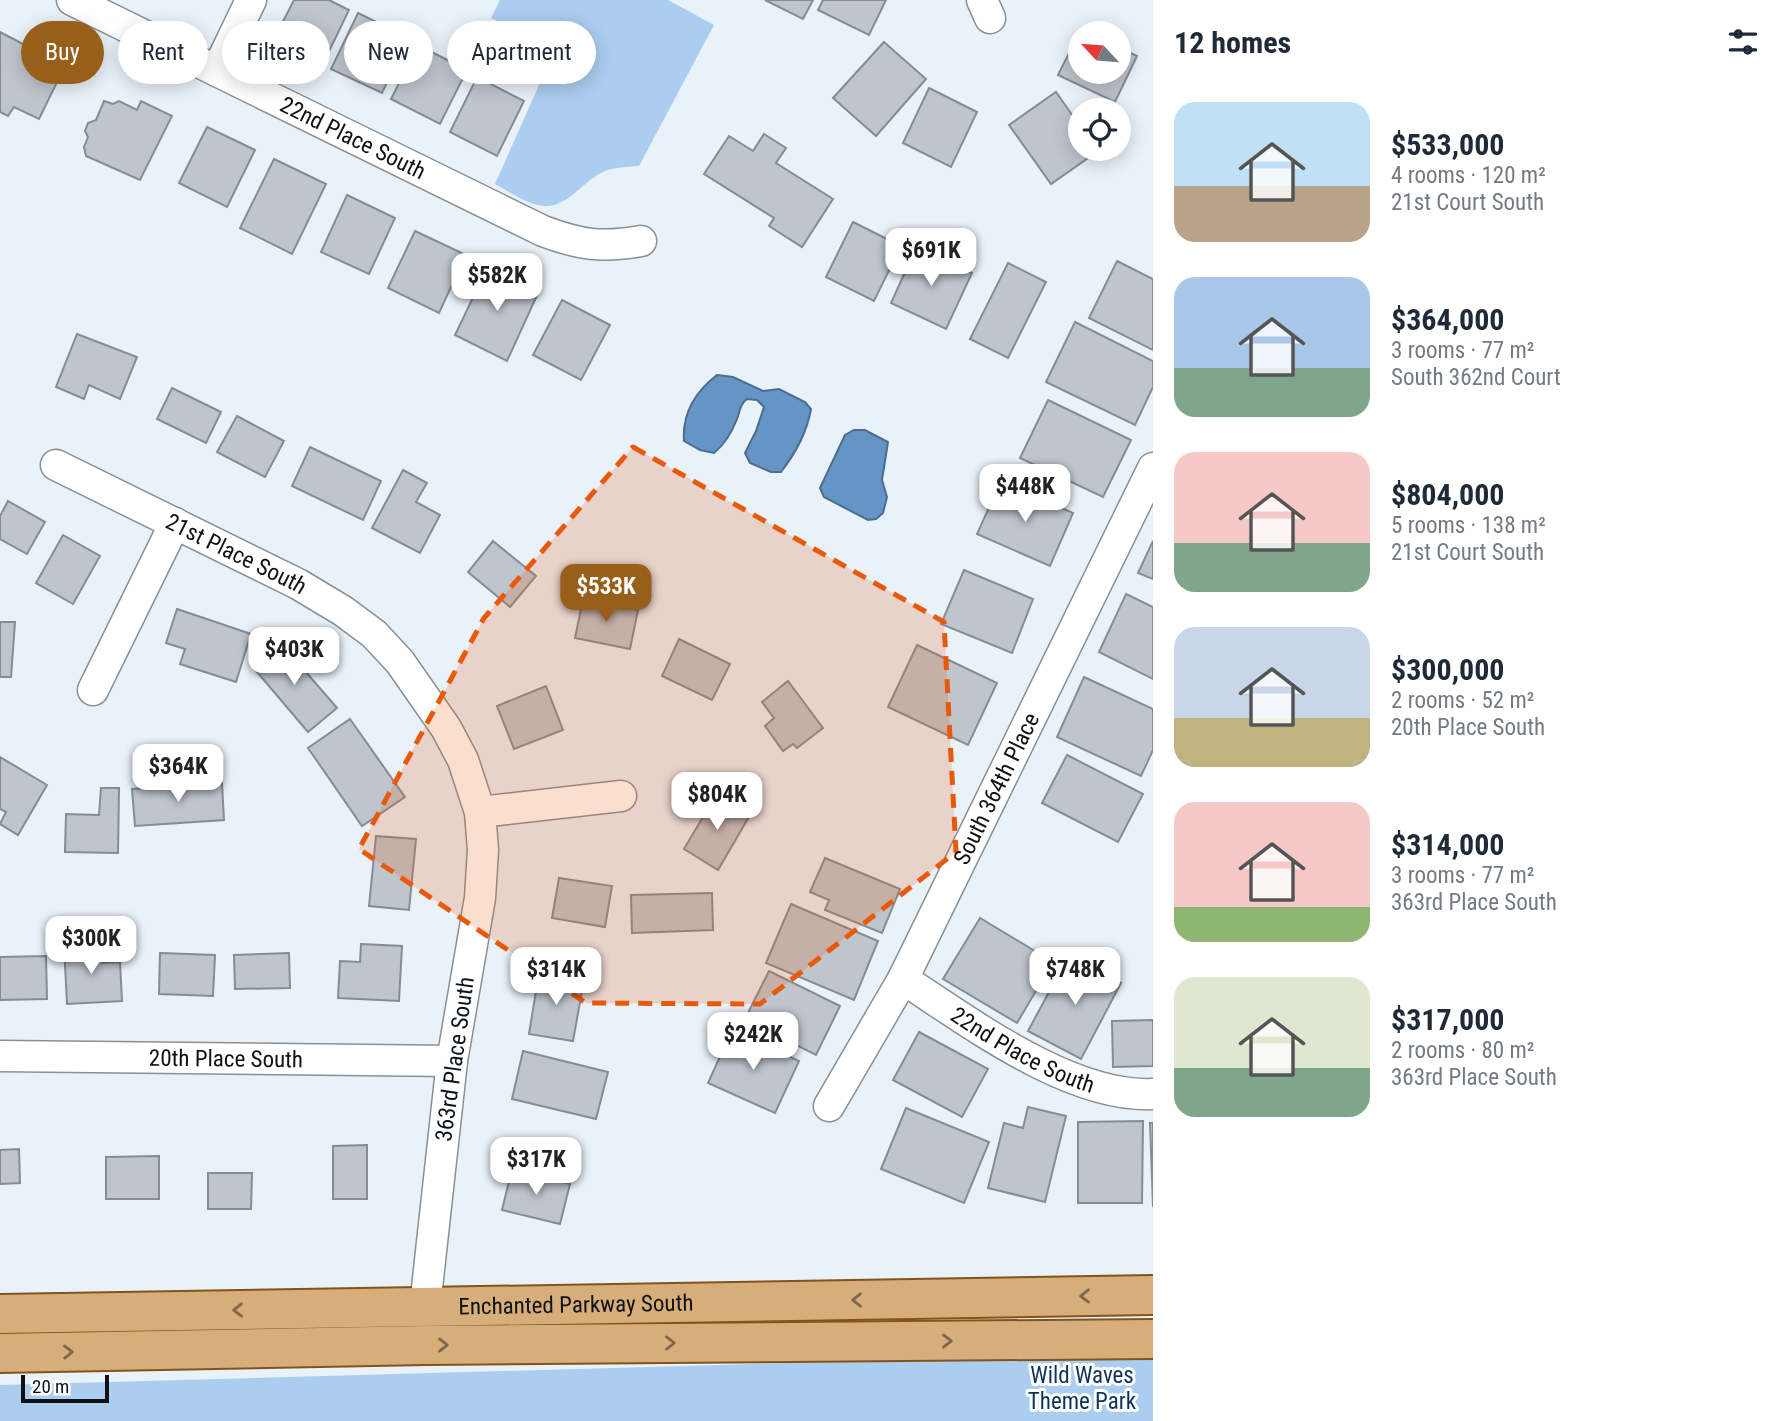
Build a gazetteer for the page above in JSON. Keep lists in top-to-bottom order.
{
  "streets": {
    "main road": ["Enchanted Parkway South"],
    "street": [
      "22nd Place South",
      "21st Place South",
      "South 364th Place",
      "20th Place South",
      "363rd Place South"
    ]
  },
  "crossings": [
    ["22nd Place South", "South 364th Place"],
    ["21st Place South", "363rd Place South"],
    ["20th Place South", "363rd Place South"],
    ["363rd Place South", "Enchanted Parkway South"]
  ],
  "parks": ["Wild Waves Theme Park"],
  "scale_bar": "20 m",
  "north": "top left",
  "page": {
    "heading": "12 homes",
    "chip": [
      "Buy",
      "Rent",
      "Filters",
      "New",
      "Apartment"
    ],
    "list": [
      {
        "name": "$533,000",
        "note": "4 rooms · 120 m² · 21st Court South"
      },
      {
        "name": "$364,000",
        "note": "3 rooms · 77 m² · South 362nd Court"
      },
      {
        "name": "$804,000",
        "note": "5 rooms · 138 m² · 21st Court South"
      },
      {
        "name": "$300,000",
        "note": "2 rooms · 52 m² · 20th Place South"
      },
      {
        "name": "$314,000",
        "note": "3 rooms · 77 m² · 363rd Place South"
      },
      {
        "name": "$317,000",
        "note": "2 rooms · 80 m² · 363rd Place South"
      }
    ],
    "price": [
      "$691K",
      "$582K",
      "$448K",
      "$533K",
      "$403K",
      "$364K",
      "$804K",
      "$300K",
      "$314K",
      "$748K",
      "$242K",
      "$317K"
    ],
    "scale": "20 m"
  }
}
